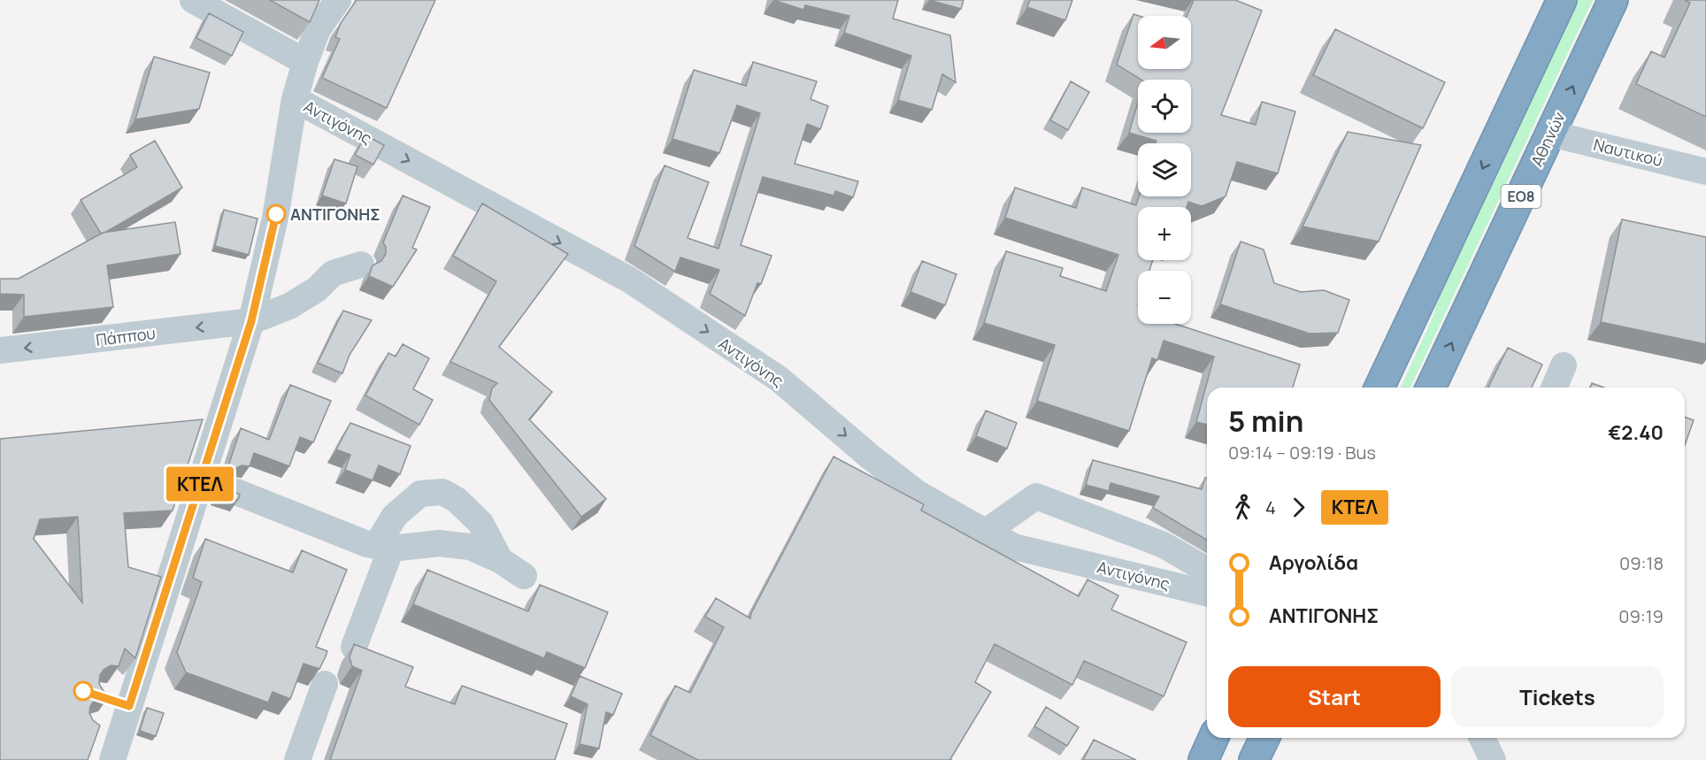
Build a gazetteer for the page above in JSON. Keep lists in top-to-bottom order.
{
  "streets": {
    "highway": ["Αθηνών", "ΕΟ8"],
    "street": ["Αντιγόνης", "Ναυτικού", "Πάππου"]
  },
  "crossings": [
    ["Αθηνών", "Ναυτικού"]
  ],
  "one_way": ["Αντιγόνης", "Πάππου"],
  "places": ["ΑΝΤΙΓΟΝΗΣ"],
  "lines": ["bus line ΚΤΕΛ"],
  "north": "left",
  "page": {
    "on_map": "ΚΤΕΛ",
    "map_buttons": ["+", "−"],
    "heading": ["5 min", "09:14 – 09:19 · Bus", "€2.40"],
    "legs": ["4", "ΚΤΕΛ"],
    "list": [
      {
        "name": "Αργολίδα",
        "value": "09:18"
      },
      {
        "name": "ΑΝΤΙΓΟΝΗΣ",
        "value": "09:19"
      }
    ],
    "buttons": ["Start", "Tickets"]
  }
}
